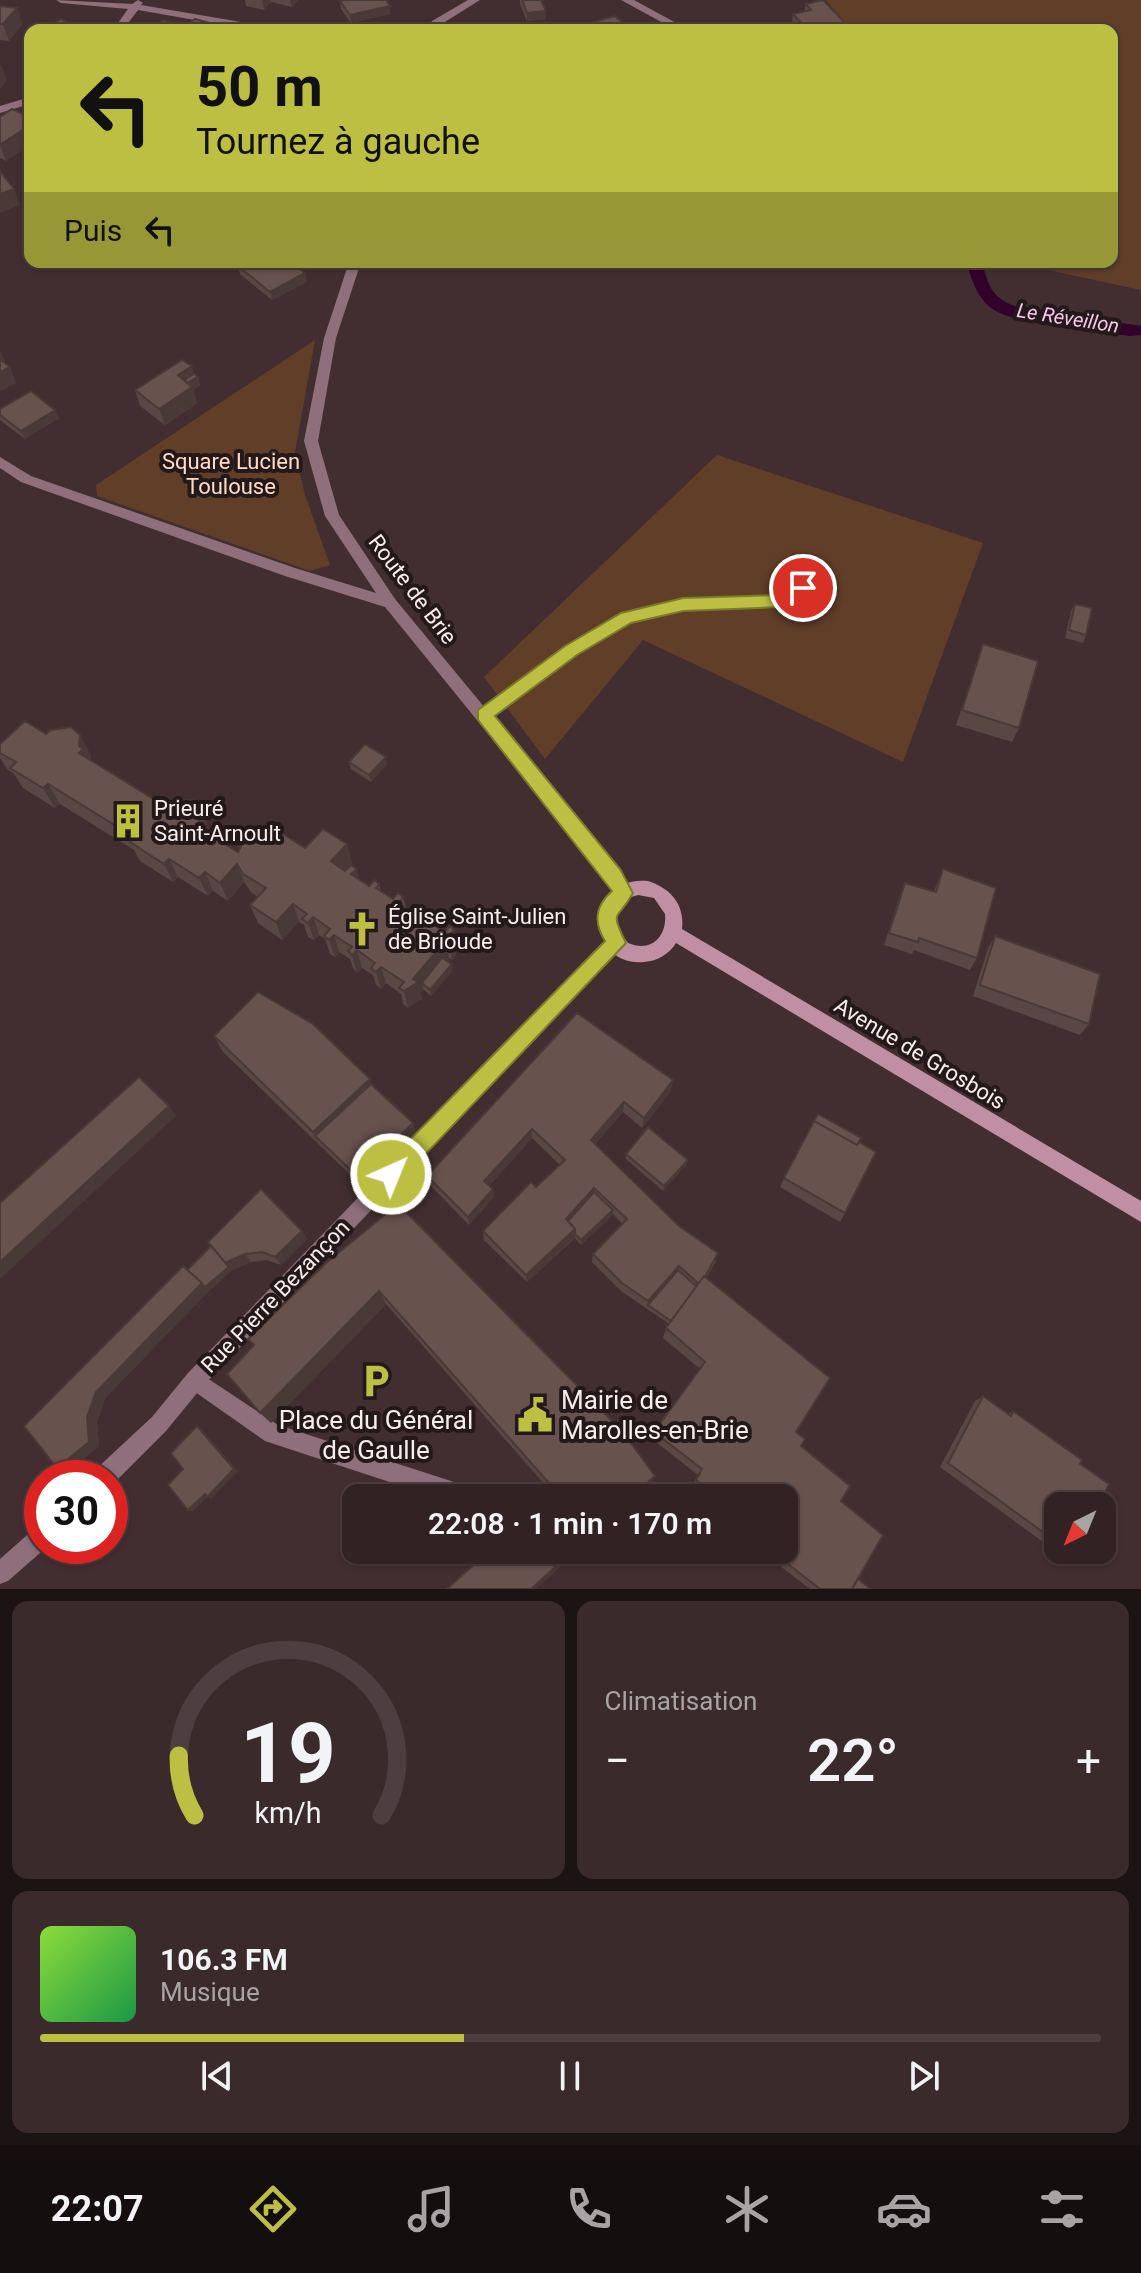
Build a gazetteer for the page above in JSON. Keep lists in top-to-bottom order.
{
  "streets": {
    "street": ["Route de Brie", "Avenue de Grosbois", "Rue Pierre Bezançon"]
  },
  "crossings": [
    ["Route de Brie", "Avenue de Grosbois"],
    ["Route de Brie", "Rue Pierre Bezançon"],
    ["Avenue de Grosbois", "Rue Pierre Bezançon"]
  ],
  "water": ["Le Réveillon"],
  "parks": ["Square Lucien Toulouse"],
  "places": {
    "building": ["Prieuré Saint-Arnoult"],
    "church": ["Église Saint-Julien de Brioude"],
    "parking": ["Place du Général de Gaulle"],
    "public building": ["Mairie de Marolles-en-Brie"]
  },
  "north": "bottom left",
  "page": {
    "turn": ["50 m", "Tournez à gauche"],
    "then": "Puis",
    "limit": "30",
    "trip": "22:08 · 1 min · 170 m",
    "tile": "Climatisation",
    "heat": ["−", "22°", "+"],
    "song": ["106.3 FM", "Musique"],
    "tabs": "22:07",
    "gauge": ["19", "km/h"]
  }
}
